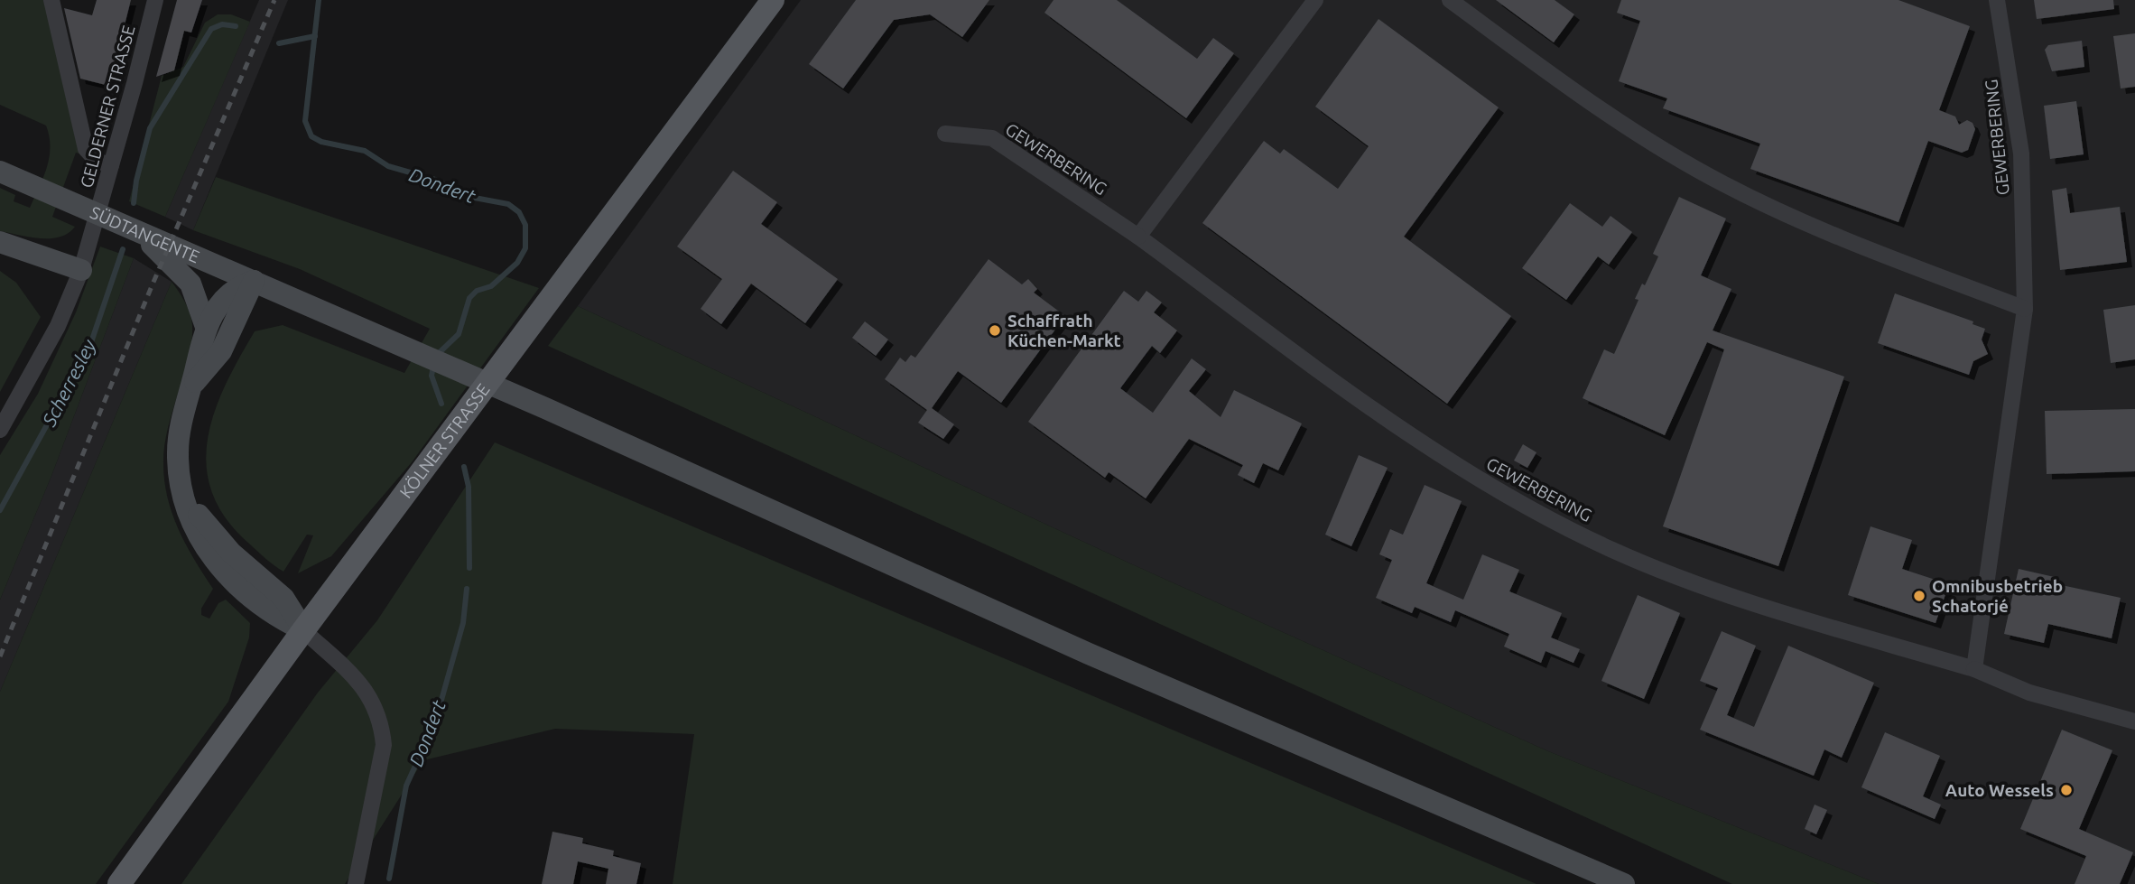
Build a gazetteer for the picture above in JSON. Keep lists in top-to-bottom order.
{
  "streets": {
    "main road": ["SÜDTANGENTE", "KÖLNER STRASSE"],
    "street": ["GELDERNER STRASSE", "GEWERBERING"]
  },
  "water": ["Dondert", "Scherresley"],
  "places": ["Schaffrath Küchen-Markt", "Omnibusbetrieb Schatorjé", "Auto Wessels"]
}
